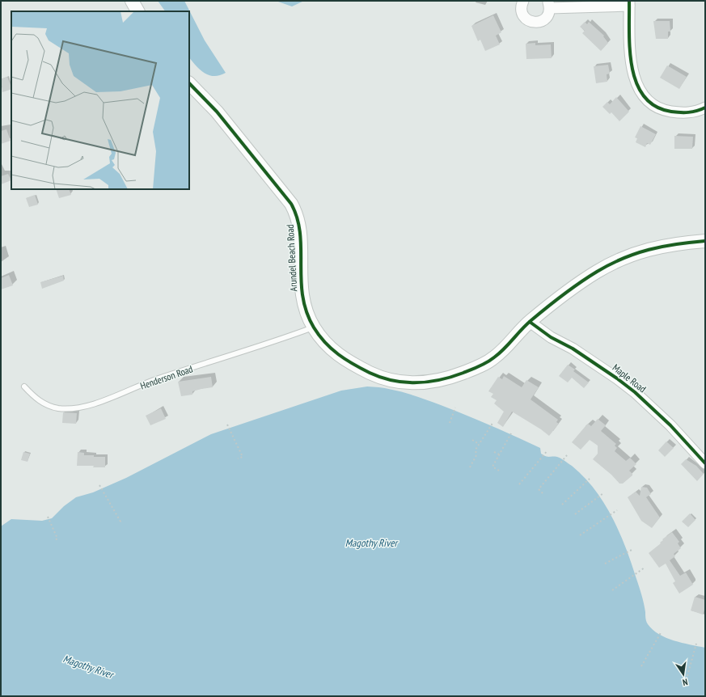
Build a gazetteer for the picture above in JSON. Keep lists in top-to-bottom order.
{
  "streets": {
    "street": ["Arundel Beach Road", "Maple Road"],
    "lane": ["Henderson Road"]
  },
  "crossings": [
    ["Arundel Beach Road", "Henderson Road"],
    ["Arundel Beach Road", "Maple Road"]
  ],
  "water": ["Magothy River"],
  "north": "bottom"
}
